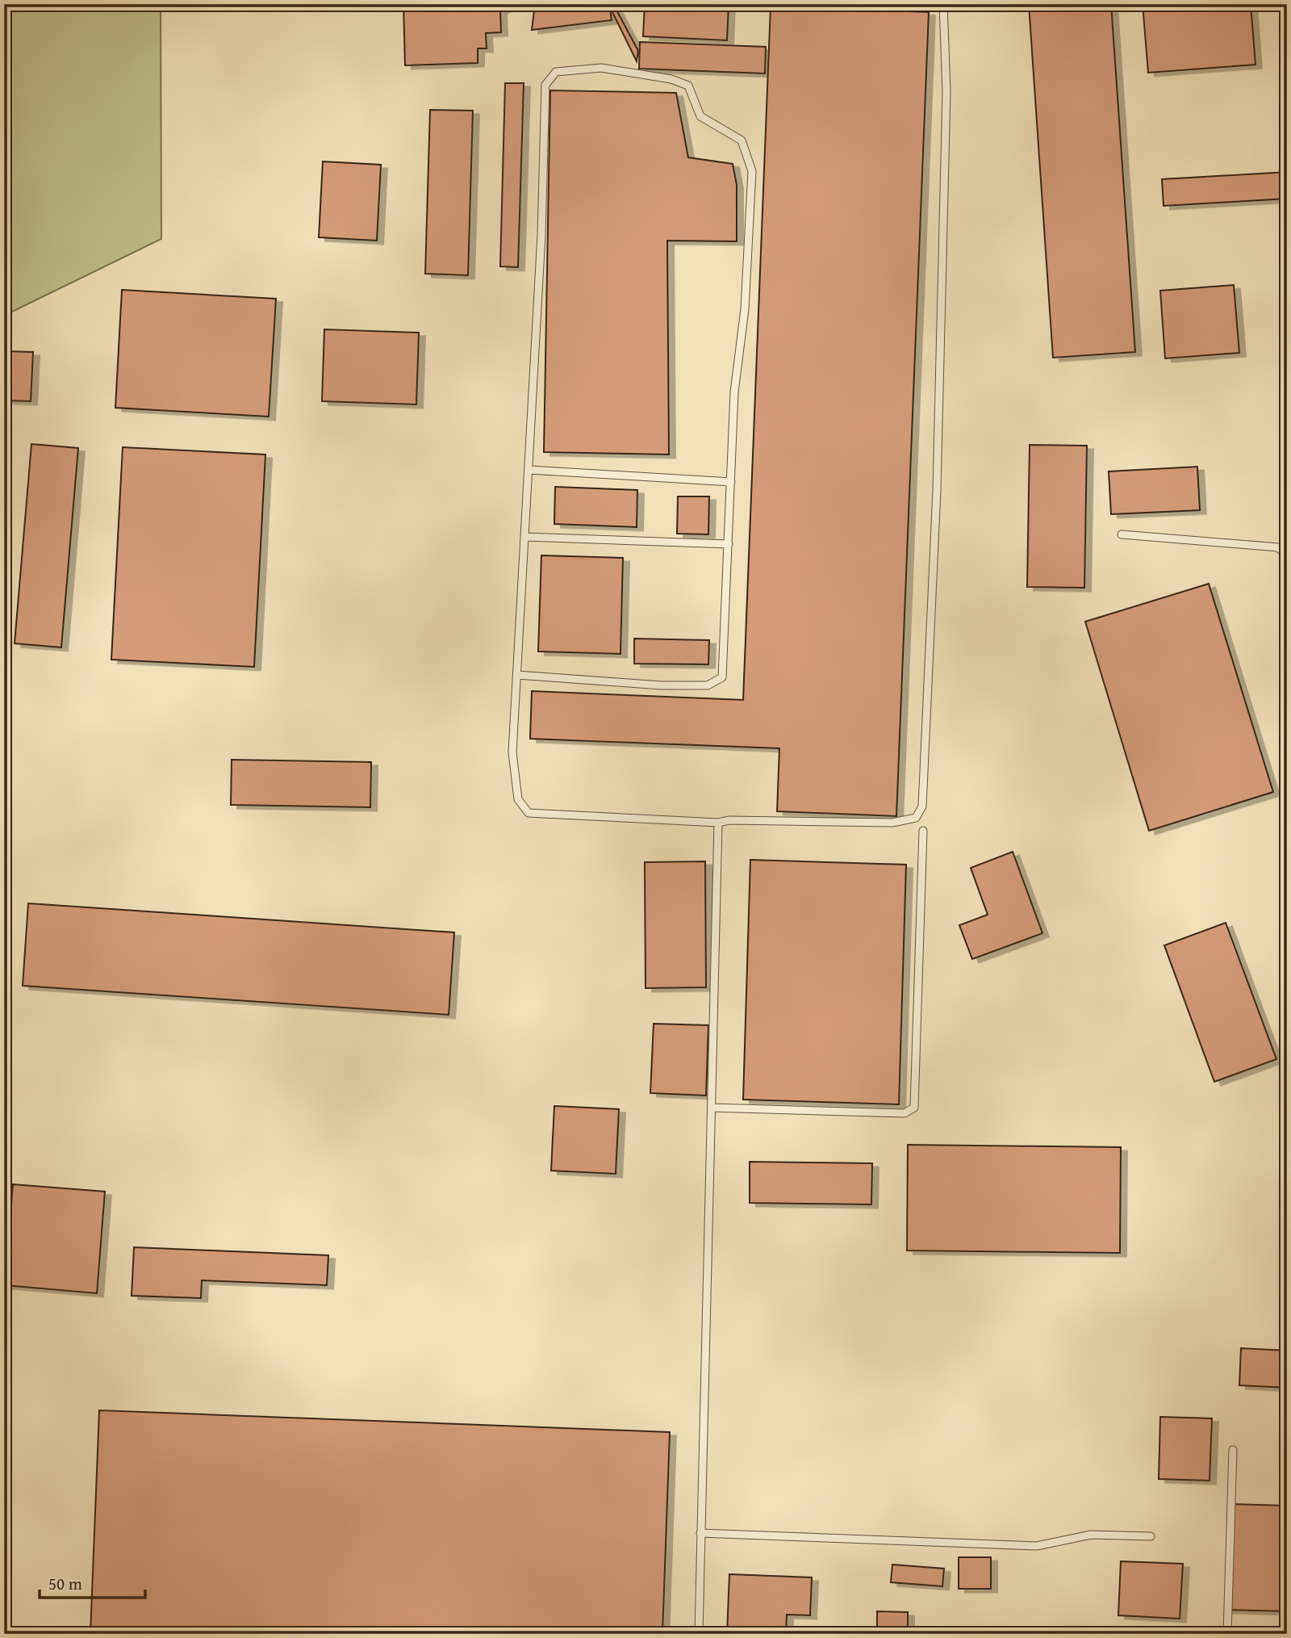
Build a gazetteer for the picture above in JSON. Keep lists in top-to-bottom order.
{
  "scale_bar": "50 m"
}
